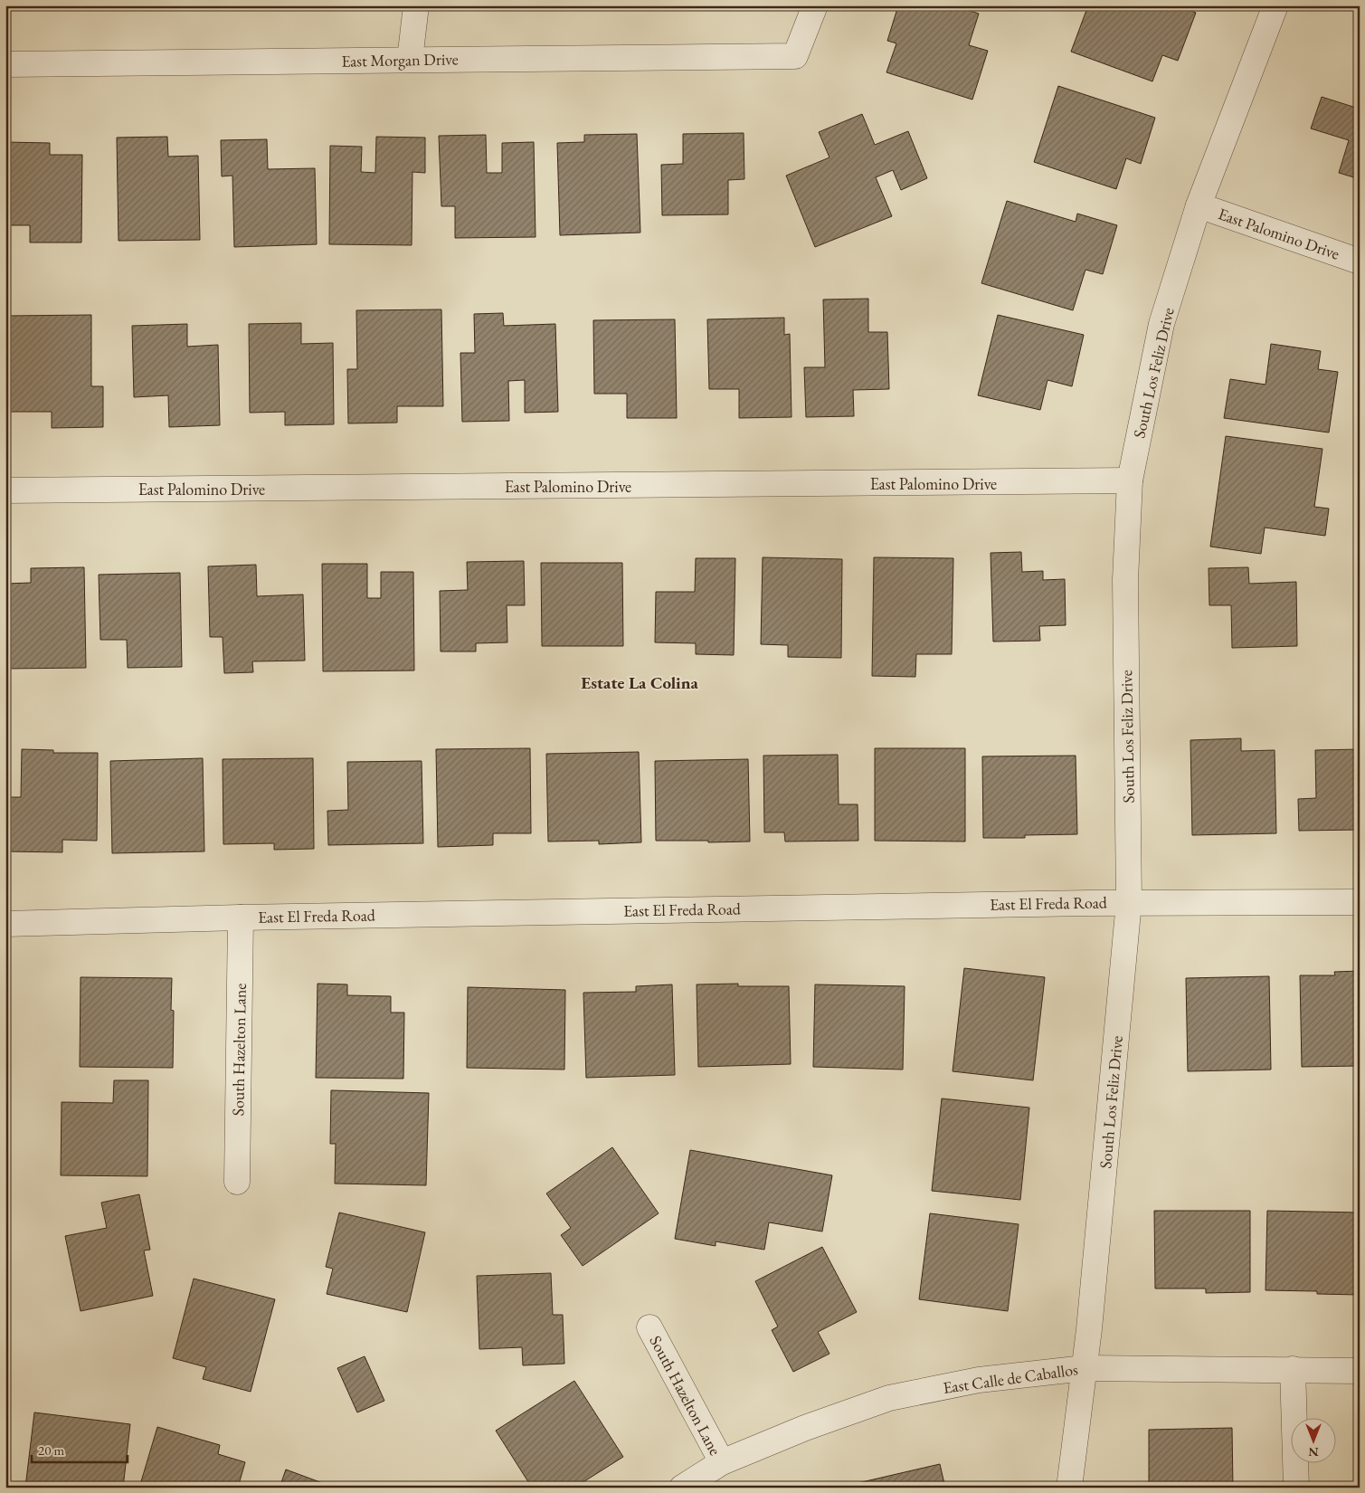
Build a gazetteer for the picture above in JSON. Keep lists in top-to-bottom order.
{
  "streets": {
    "street": [
      "East Morgan Drive",
      "East Palomino Drive",
      "South Los Feliz Drive",
      "East El Freda Road",
      "South Hazelton Lane",
      "East Calle de Caballos"
    ]
  },
  "crossings": [
    ["East Palomino Drive", "South Los Feliz Drive"],
    ["South Los Feliz Drive", "East El Freda Road"],
    ["South Los Feliz Drive", "East Calle de Caballos"],
    ["East El Freda Road", "South Hazelton Lane"],
    ["South Hazelton Lane", "East Calle de Caballos"]
  ],
  "districts": ["Estate La Colina"],
  "scale_bar": "20 m",
  "north": "bottom"
}
